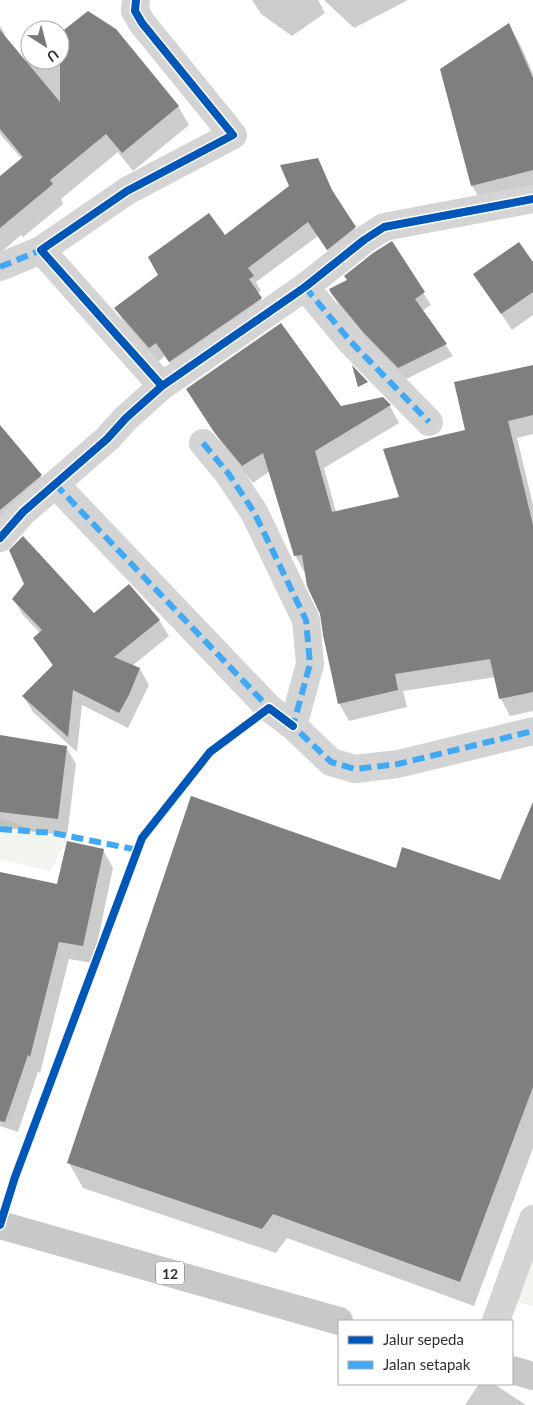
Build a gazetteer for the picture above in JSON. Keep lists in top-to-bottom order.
{
  "streets": {
    "main road": ["12"]
  },
  "legend": ["Jalur sepeda", "Jalan setapak"],
  "north": "bottom right"
}
